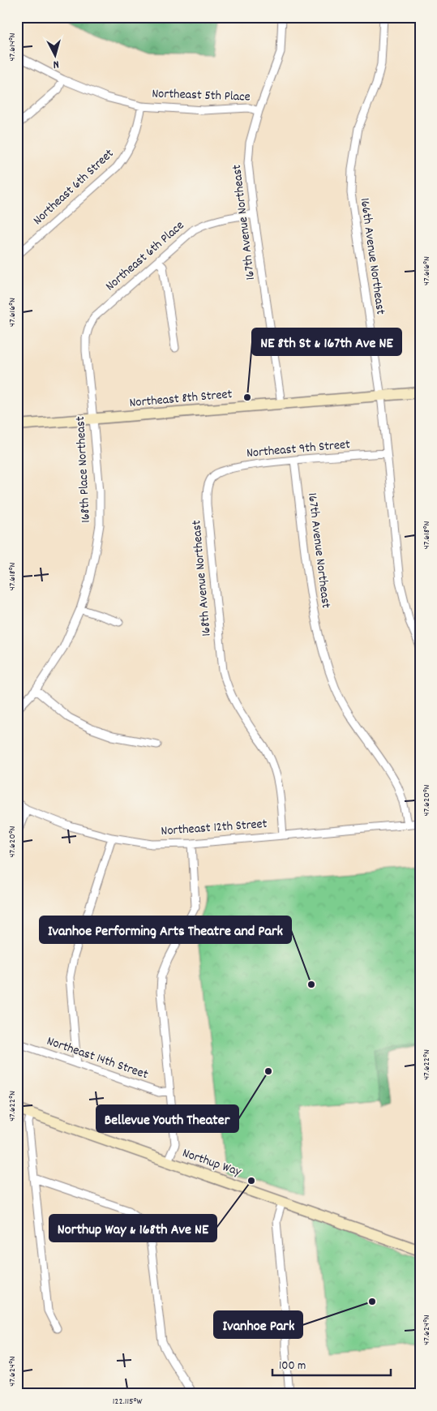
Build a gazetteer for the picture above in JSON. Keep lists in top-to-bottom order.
{
  "streets": {
    "street": [
      "Northeast 5th Place",
      "Northeast 6th Street",
      "167th Avenue Northeast",
      "Northeast 6th Place",
      "166th Avenue Northeast",
      "Northeast 8th Street",
      "Northeast 9th Street",
      "168th Place Northeast",
      "168th Avenue Northeast",
      "Northeast 12th Street",
      "Northeast 14th Street",
      "Northup Way"
    ]
  },
  "crossings": [
    ["Northeast 5th Place", "Northeast 6th Street"],
    ["Northeast 5th Place", "167th Avenue Northeast"],
    ["167th Avenue Northeast", "Northeast 6th Place"],
    ["167th Avenue Northeast", "Northeast 8th Street"],
    ["167th Avenue Northeast", "Northeast 9th Street"],
    ["167th Avenue Northeast", "Northeast 12th Street"],
    ["Northeast 6th Place", "168th Place Northeast"],
    ["166th Avenue Northeast", "Northeast 8th Street"],
    ["166th Avenue Northeast", "Northeast 9th Street"],
    ["Northeast 8th Street", "168th Place Northeast"],
    ["Northeast 9th Street", "168th Avenue Northeast"],
    ["168th Avenue Northeast", "Northeast 12th Street"]
  ],
  "places": [
    "NE 8th St & 167th Ave NE",
    "Ivanhoe Performing Arts Theatre and Park",
    "Bellevue Youth Theater",
    "Northup Way & 168th Ave NE",
    "Ivanhoe Park"
  ],
  "scale_bar": "100 m",
  "north": "bottom",
  "coordinates": [
    "47.614°N",
    "47.616°N",
    "47.618°N",
    "47.620°N",
    "47.622°N",
    "47.624°N",
    "122.115°W"
  ]
}
